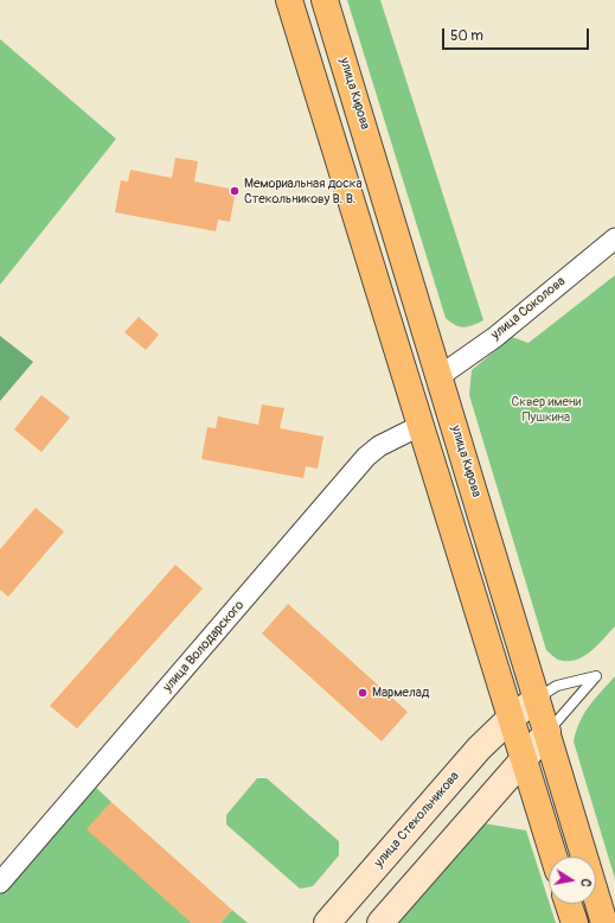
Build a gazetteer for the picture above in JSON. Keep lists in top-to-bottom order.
{
  "streets": {
    "main road": ["улица Кирова", "улица Стекольникова"],
    "street": ["улица Соколова", "улица Володарского"]
  },
  "crossings": [
    ["улица Кирова", "улица Соколова"],
    ["улица Кирова", "улица Стекольникова"]
  ],
  "parks": ["Сквер имени Пушкина"],
  "places": ["Мемориальная доска Стекольникову В. В.", "Мармелад"],
  "scale_bar": "50 m",
  "north": "right"
}
